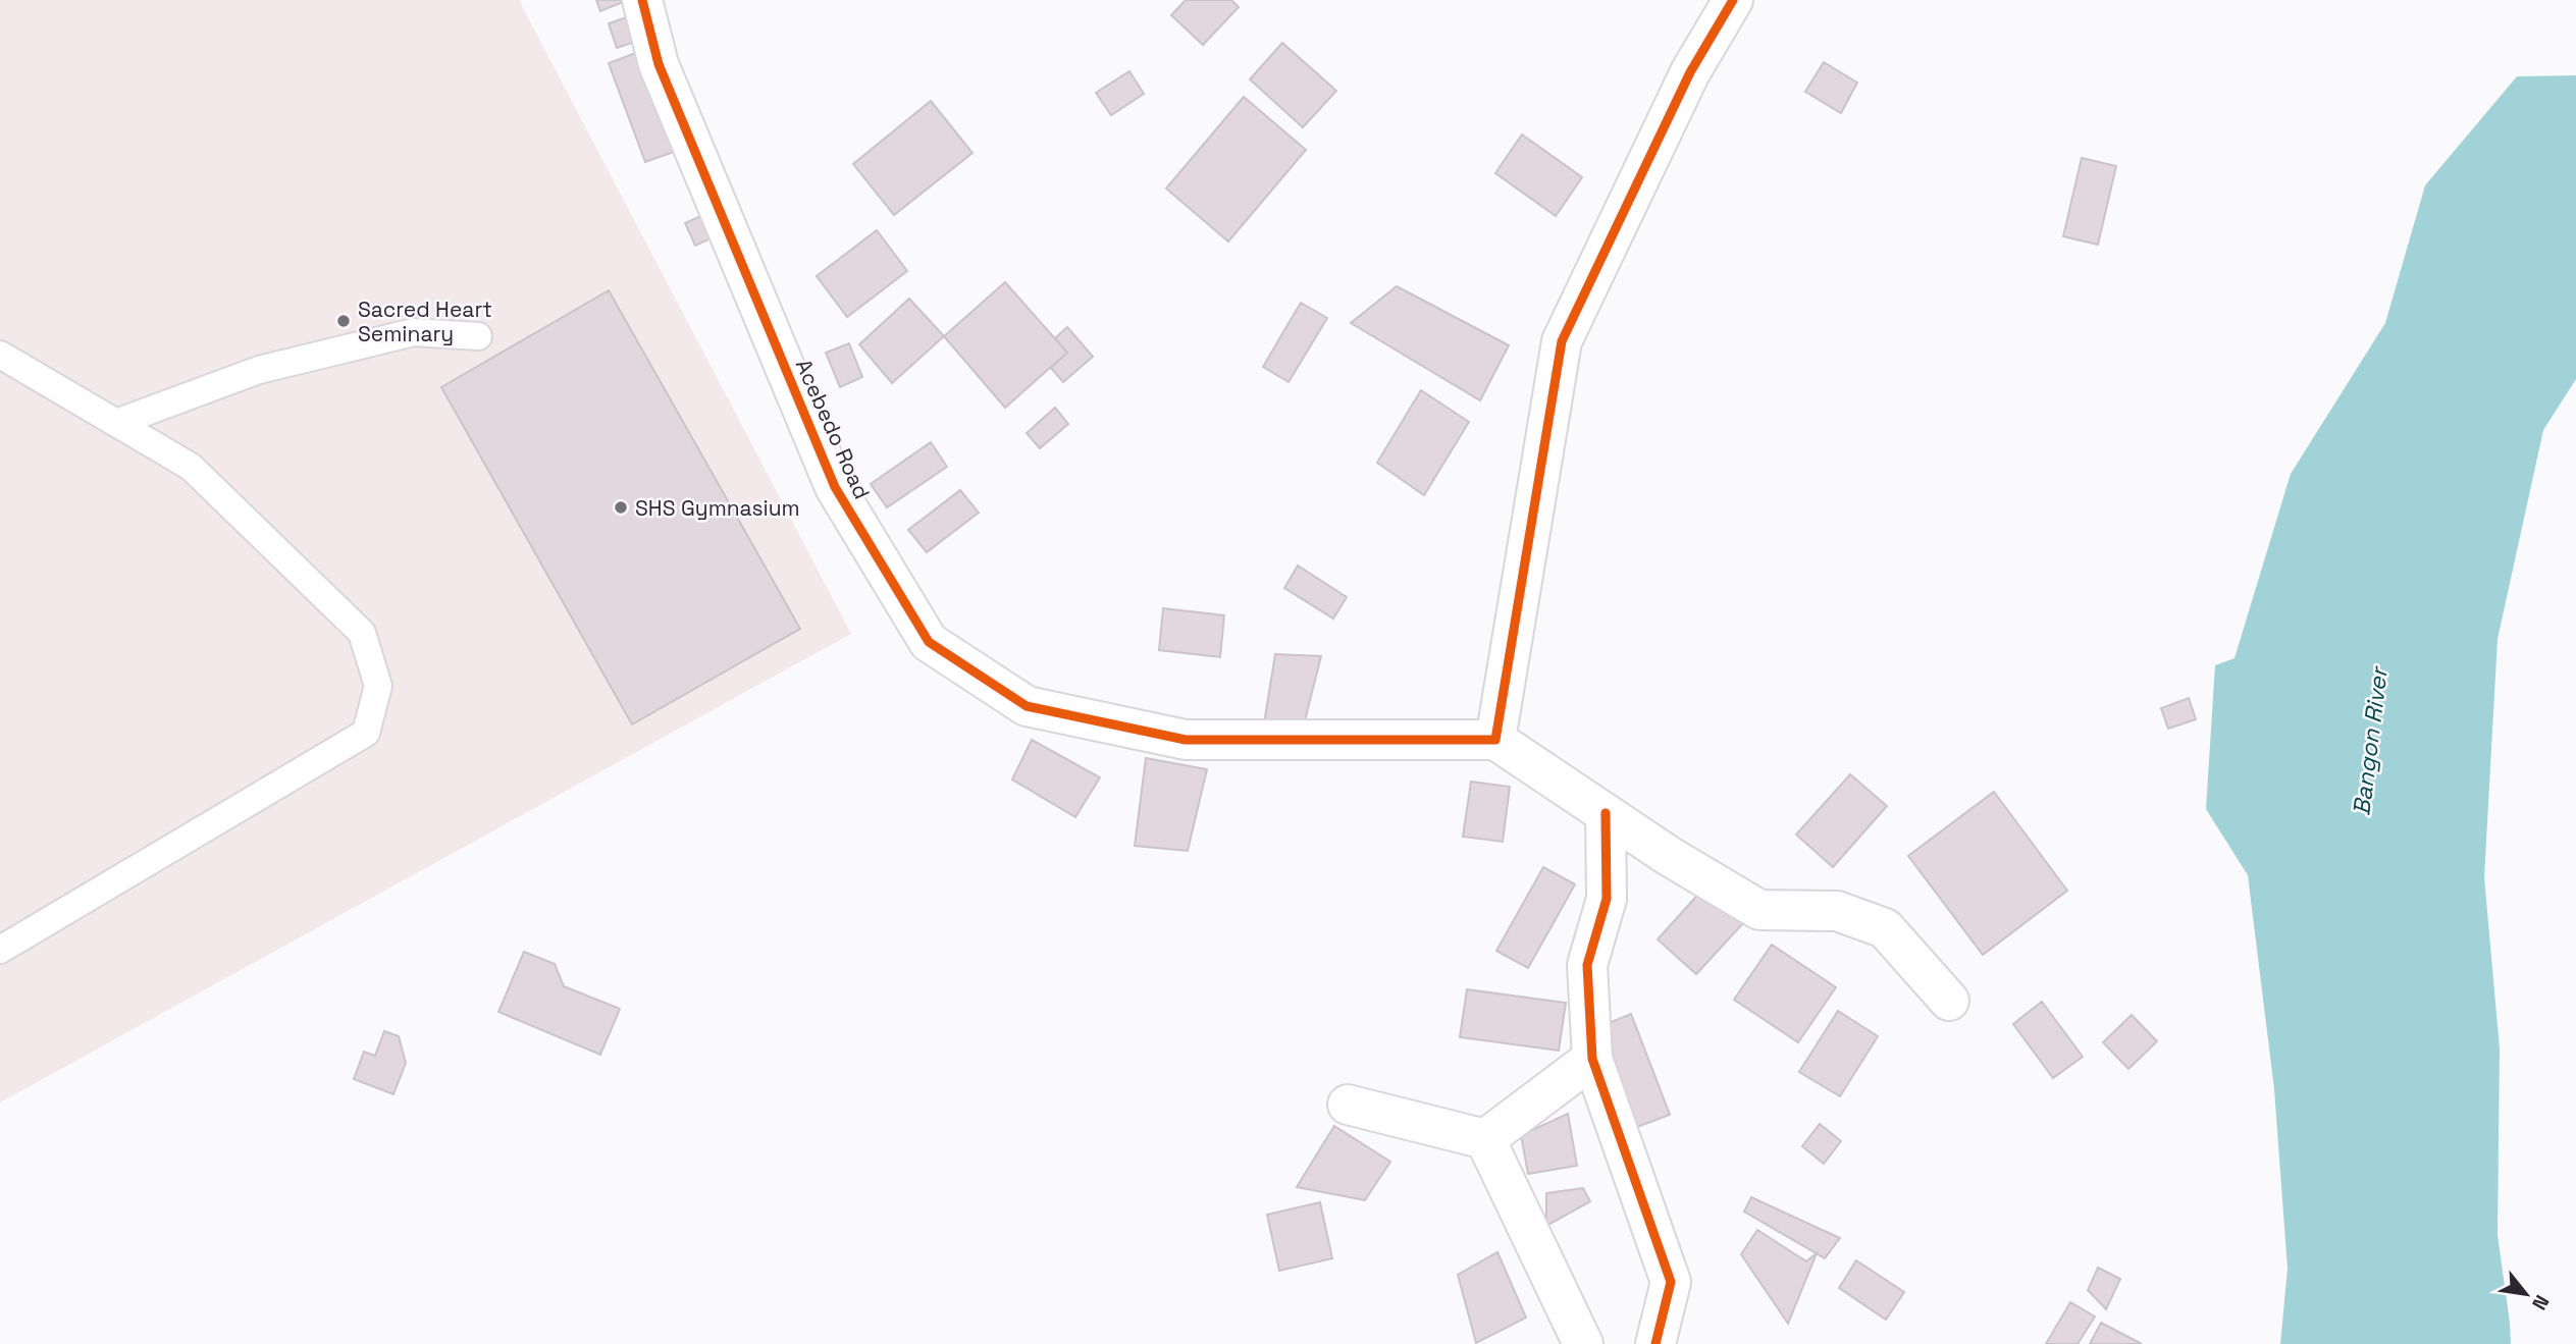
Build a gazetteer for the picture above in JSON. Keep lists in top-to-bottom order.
{
  "streets": {
    "street": ["Acebedo Road"]
  },
  "water": ["Bangon River"],
  "places": ["Sacred Heart Seminary", "SHS Gymnasium"],
  "north": "bottom right"
}
